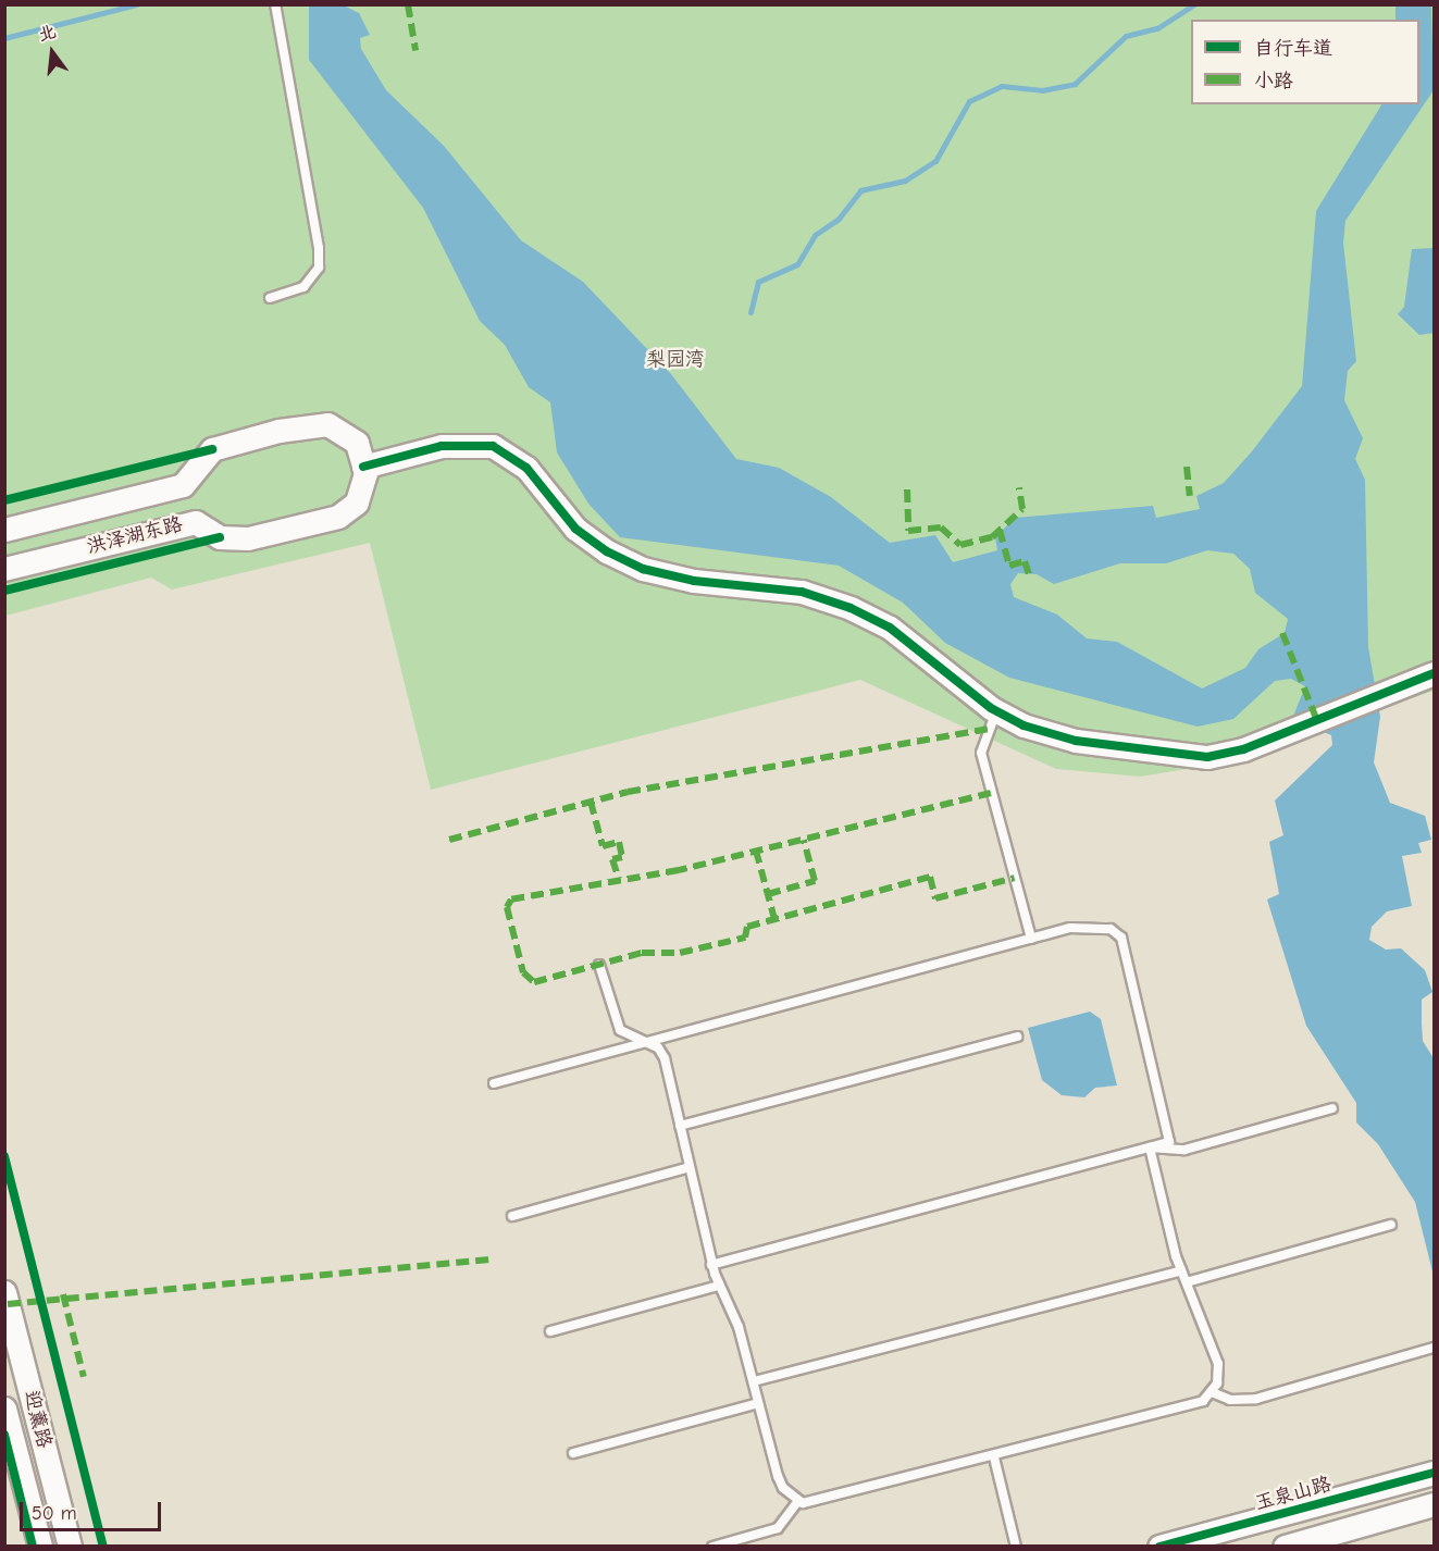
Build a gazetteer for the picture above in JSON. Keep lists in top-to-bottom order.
{
  "streets": {
    "street": ["洪泽湖东路", "迎薰路", "玉泉山路"]
  },
  "parks": ["梨园湾"],
  "legend": ["自行车道", "小路"],
  "scale_bar": "50 m",
  "north": "top"
}
